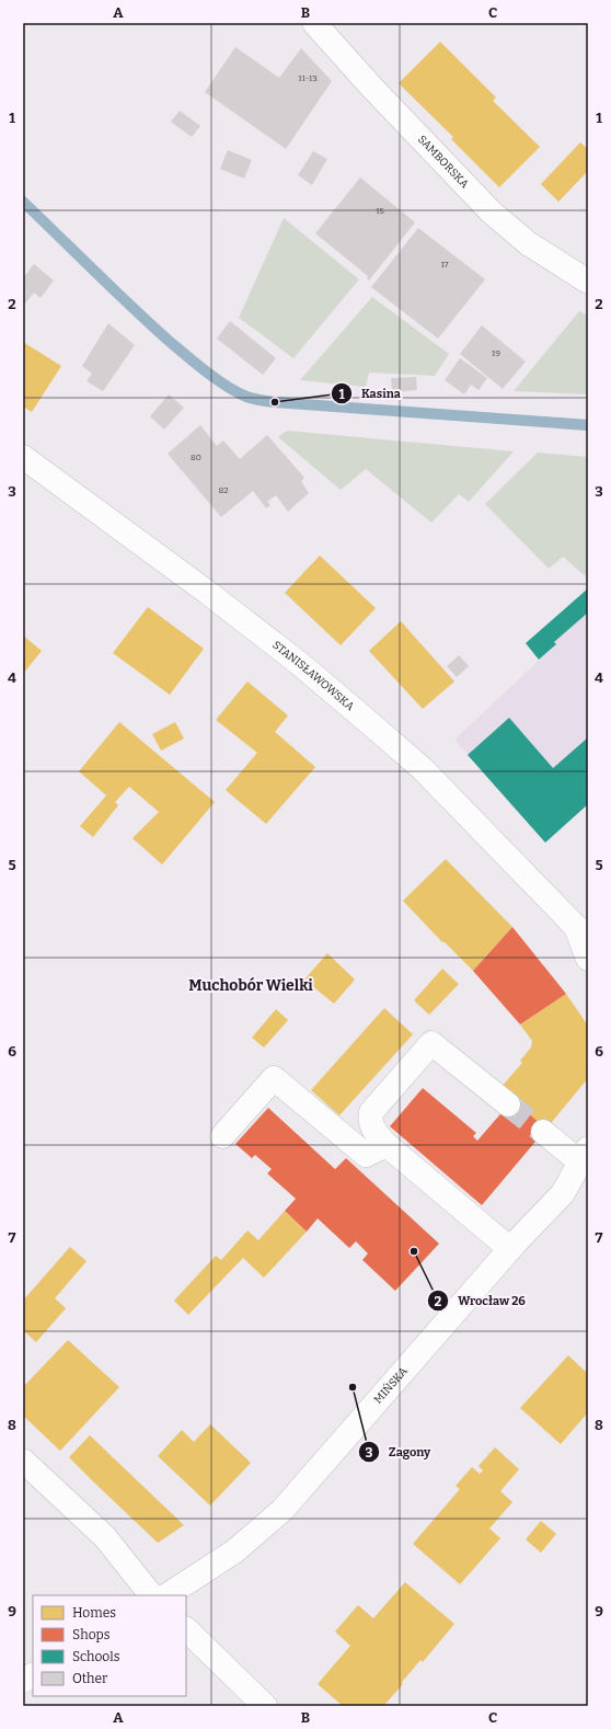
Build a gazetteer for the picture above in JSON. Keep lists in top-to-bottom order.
{
  "streets": {
    "street": ["SAMBORSKA", "STANISŁAWOWSKA", "MIŃSKA"]
  },
  "districts": ["Muchobór Wielki"],
  "places": ["Kasina", "Wrocław 26", "Zagony"],
  "house_numbers": [
    "11-13",
    "15",
    "17",
    "19",
    "80",
    "82"
  ],
  "legend": [
    "Homes",
    "Shops",
    "Schools",
    "Other"
  ],
  "grid": {
    "columns": ["A", "B", "C"],
    "rows": [
      "1",
      "2",
      "3",
      "4",
      "5",
      "6",
      "7",
      "8",
      "9"
    ]
  }
}
